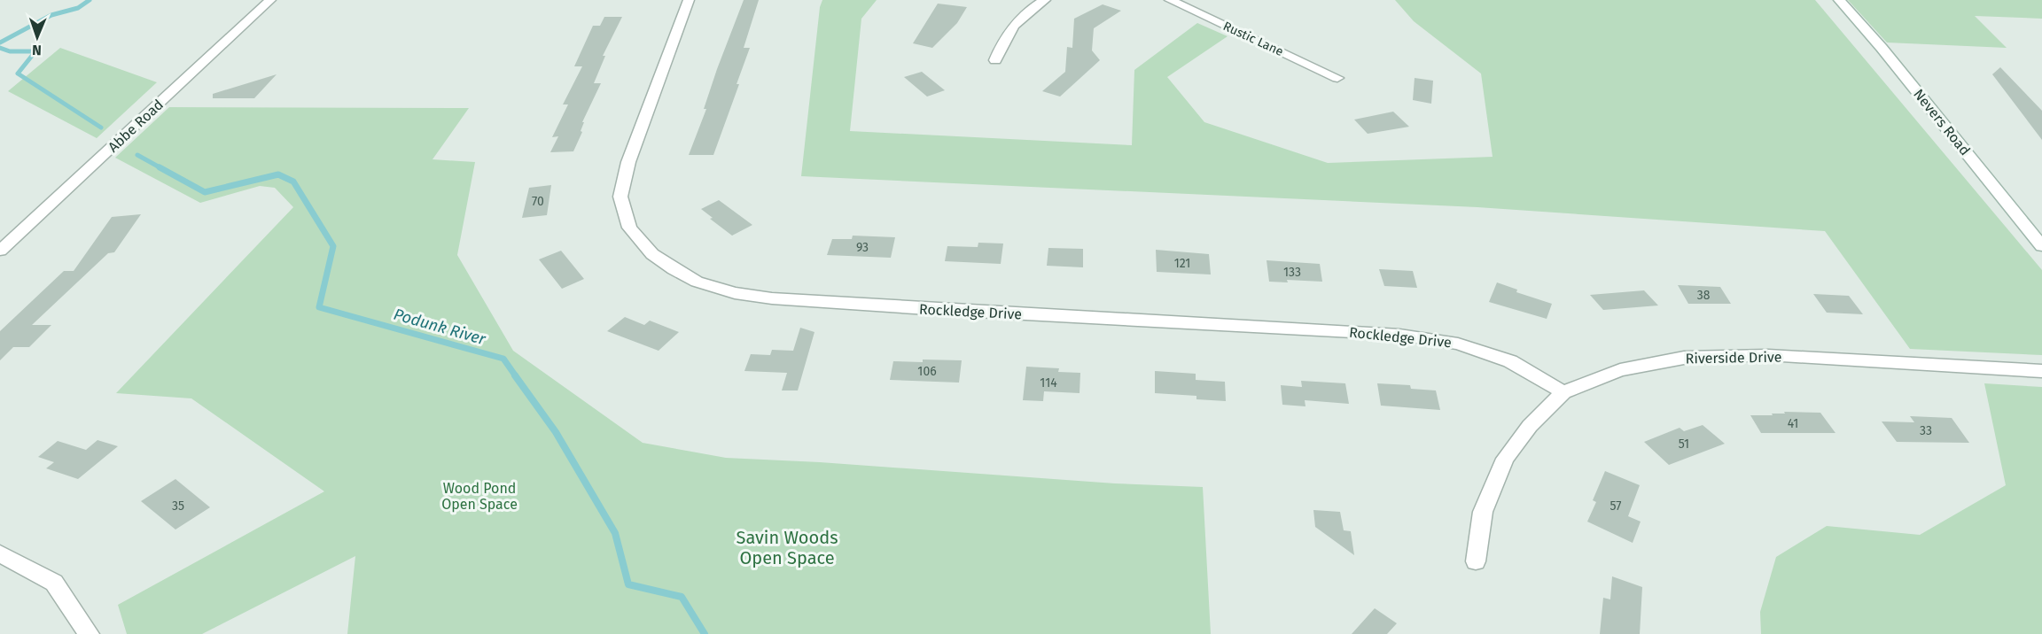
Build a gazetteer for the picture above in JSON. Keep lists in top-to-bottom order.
{
  "streets": {
    "street": [
      "Rustic Lane",
      "Nevers Road",
      "Abbe Road",
      "Rockledge Drive",
      "Riverside Drive"
    ]
  },
  "crossings": [
    ["Rockledge Drive", "Riverside Drive"]
  ],
  "water": ["Podunk River"],
  "parks": ["Wood Pond Open Space", "Savin Woods Open Space"],
  "house_numbers": [
    "70",
    "93",
    "121",
    "133",
    "38",
    "106",
    "114",
    "41",
    "33",
    "51",
    "35",
    "57"
  ],
  "north": "bottom"
}
